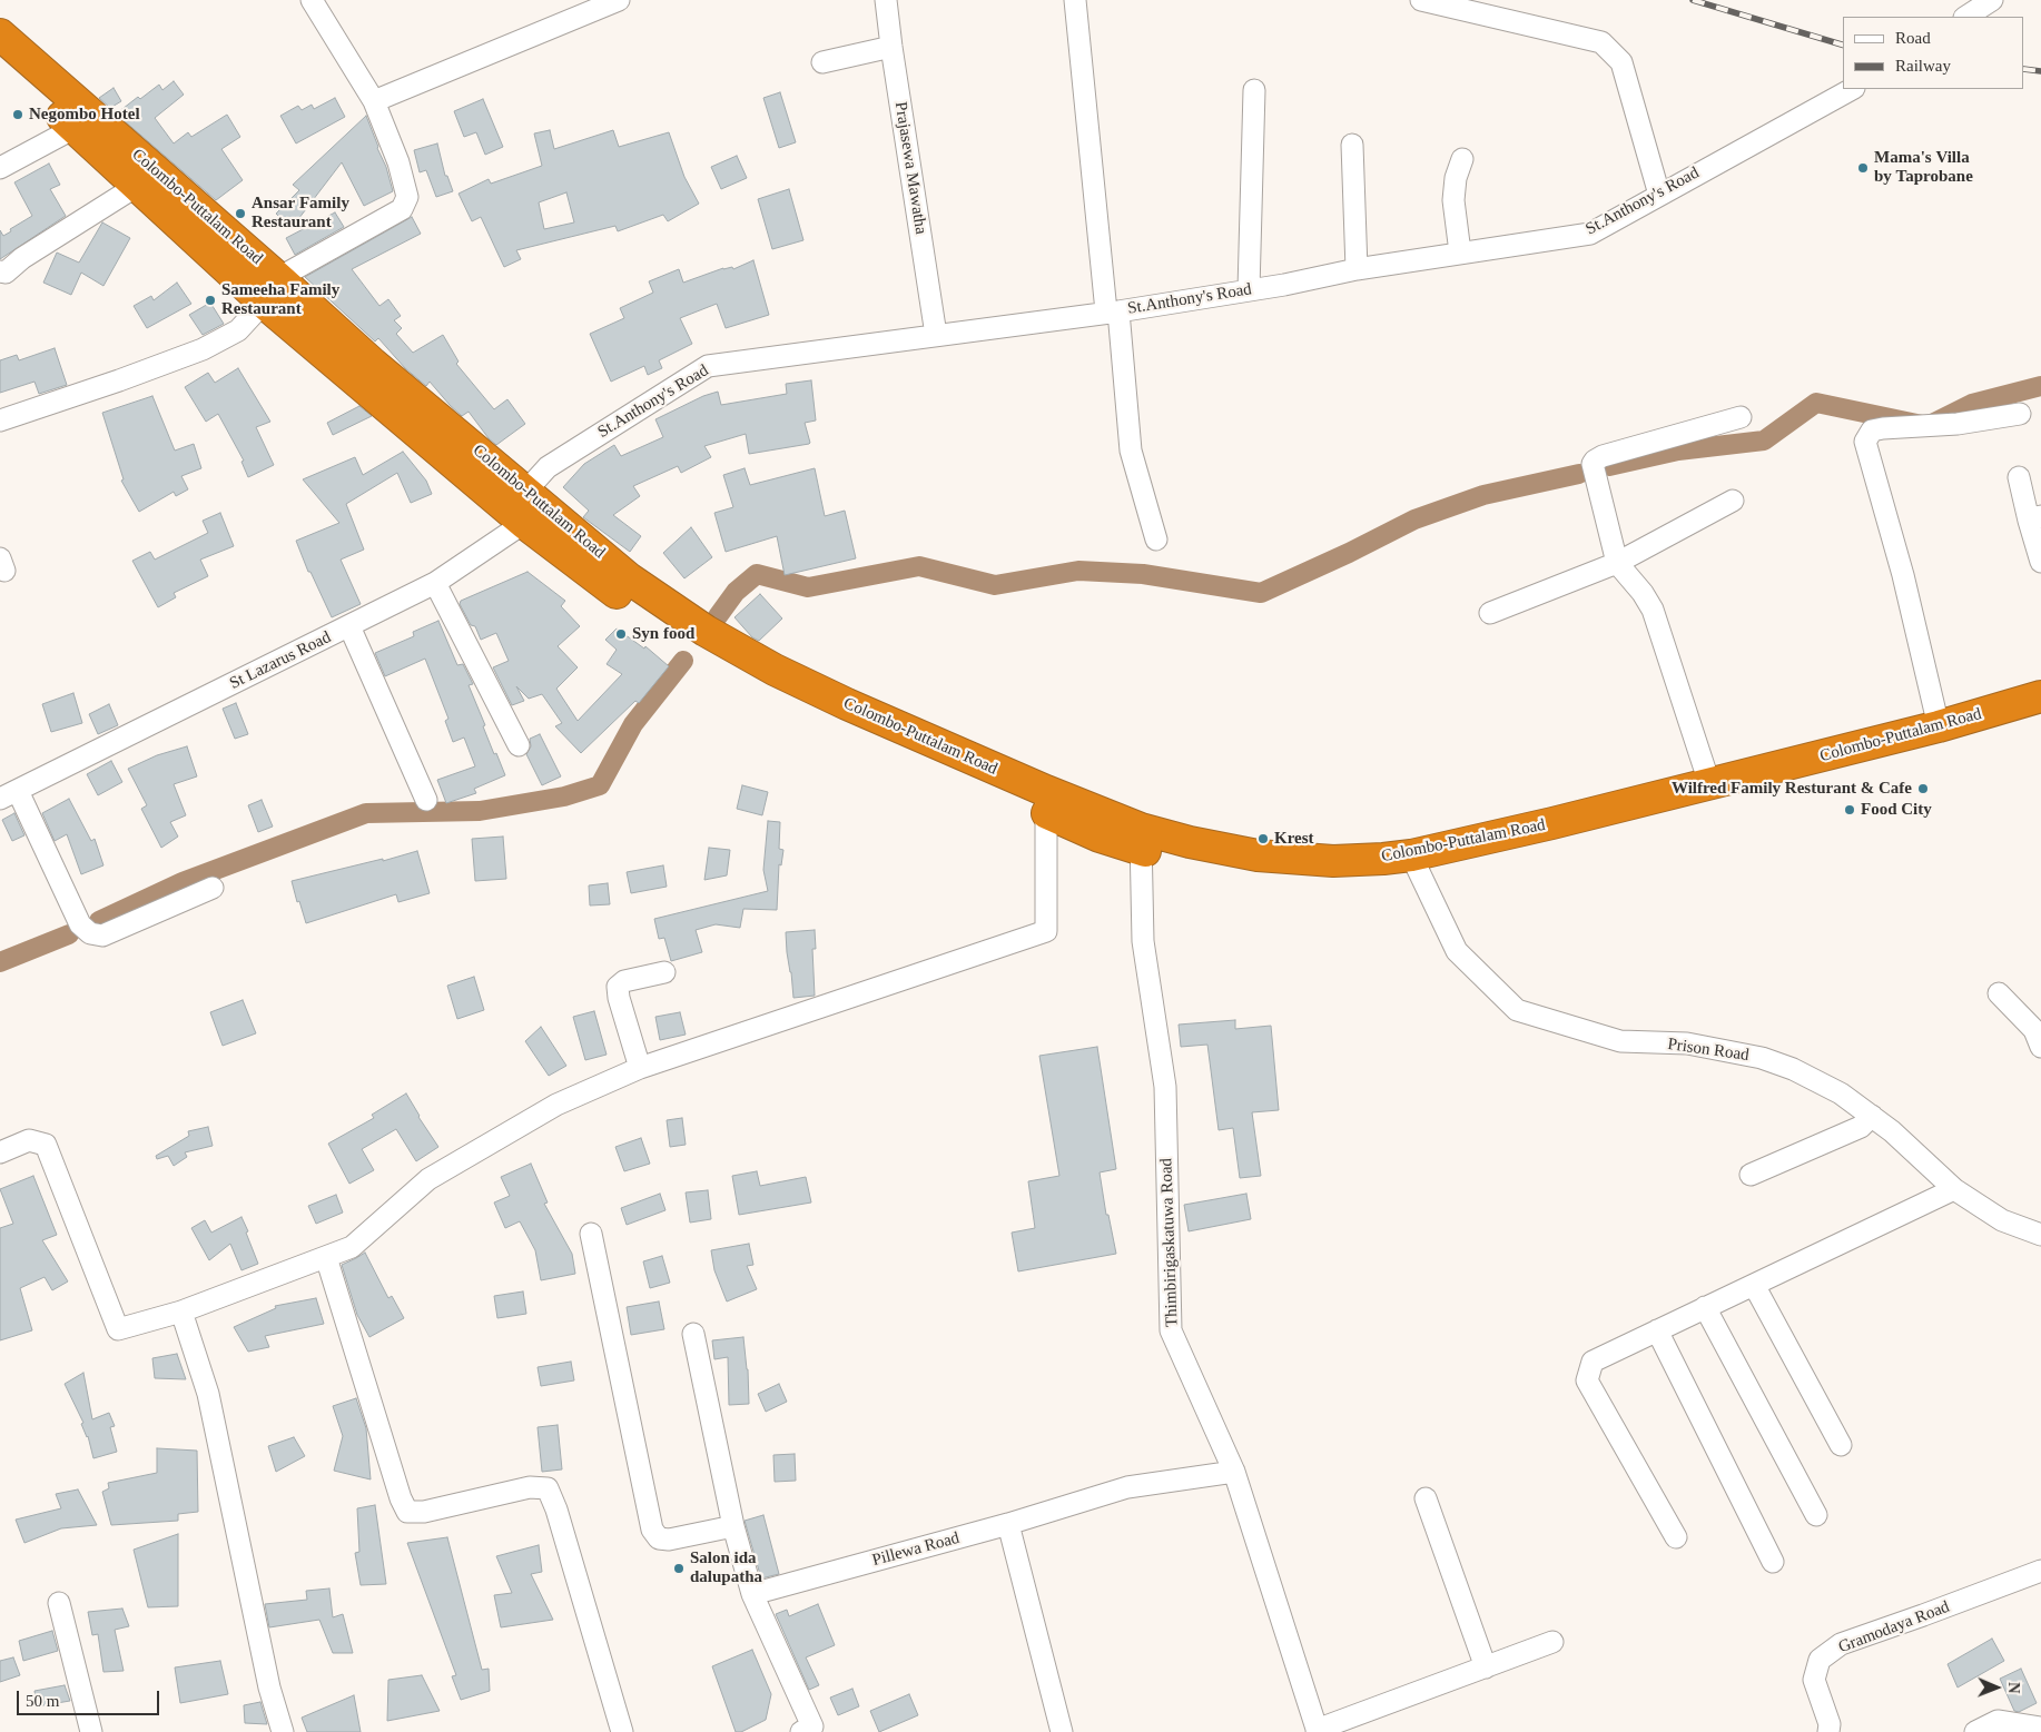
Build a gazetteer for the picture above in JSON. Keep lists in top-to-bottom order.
{
  "streets": {
    "highway": ["Colombo-Puttalam Road"],
    "street": [
      "Prajasewa Mawatha",
      "St.Anthony's Road",
      "St Lazarus Road",
      "Prison Road",
      "Thimbirigaskatuwa Road",
      "Pillewa Road",
      "Gramodaya Road"
    ]
  },
  "crossings": [
    ["Prajasewa Mawatha", "St.Anthony's Road"],
    ["St.Anthony's Road", "Colombo-Puttalam Road"],
    ["Colombo-Puttalam Road", "St Lazarus Road"],
    ["Colombo-Puttalam Road", "Prison Road"],
    ["Colombo-Puttalam Road", "Thimbirigaskatuwa Road"],
    ["Thimbirigaskatuwa Road", "Pillewa Road"]
  ],
  "places": [
    "Negombo Hotel",
    "Mama's Villa by Taprobane",
    "Ansar Family Restaurant",
    "Sameeha Family Restaurant",
    "Syn food",
    "Wilfred Family Resturant & Cafe",
    "Food City",
    "Krest",
    "Salon ida dalupatha"
  ],
  "legend": ["Road", "Railway"],
  "scale_bar": "50 m",
  "north": "right"
}
